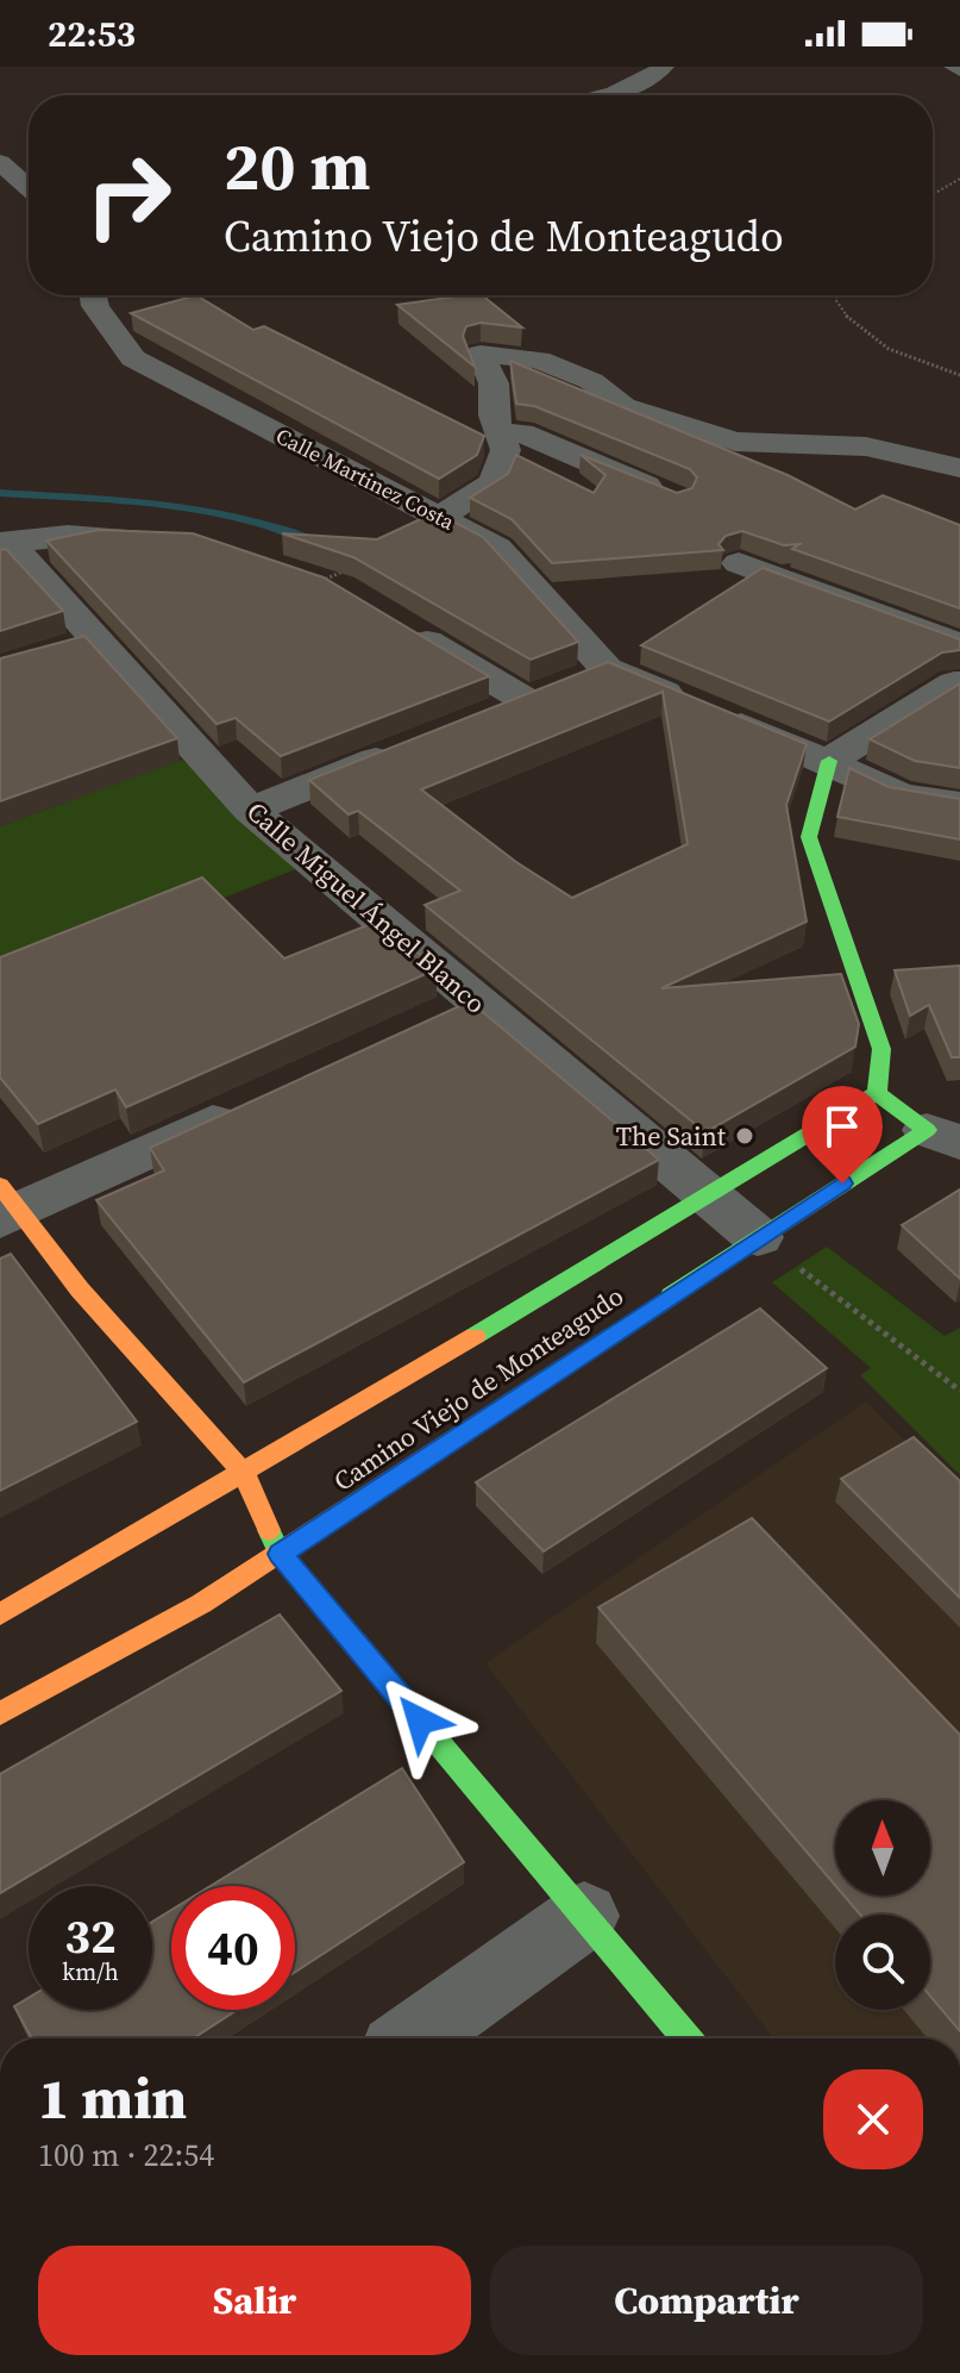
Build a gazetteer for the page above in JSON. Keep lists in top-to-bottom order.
{
  "streets": {
    "street": ["Calle Martinez Costa", "Calle Miguel Ángel Blanco", "Camino Viejo de Monteagudo"]
  },
  "crossings": [
    ["Calle Miguel Ángel Blanco", "Camino Viejo de Monteagudo"]
  ],
  "places": ["The Saint"],
  "north": "top",
  "page": {
    "status": "22:53",
    "turn": ["20 m", "Camino Viejo de Monteagudo"],
    "speed": "32 km/h",
    "limit": "40",
    "heading": ["1 min", "100 m · 22:54"],
    "buttons": ["Salir", "Compartir"]
  }
}
